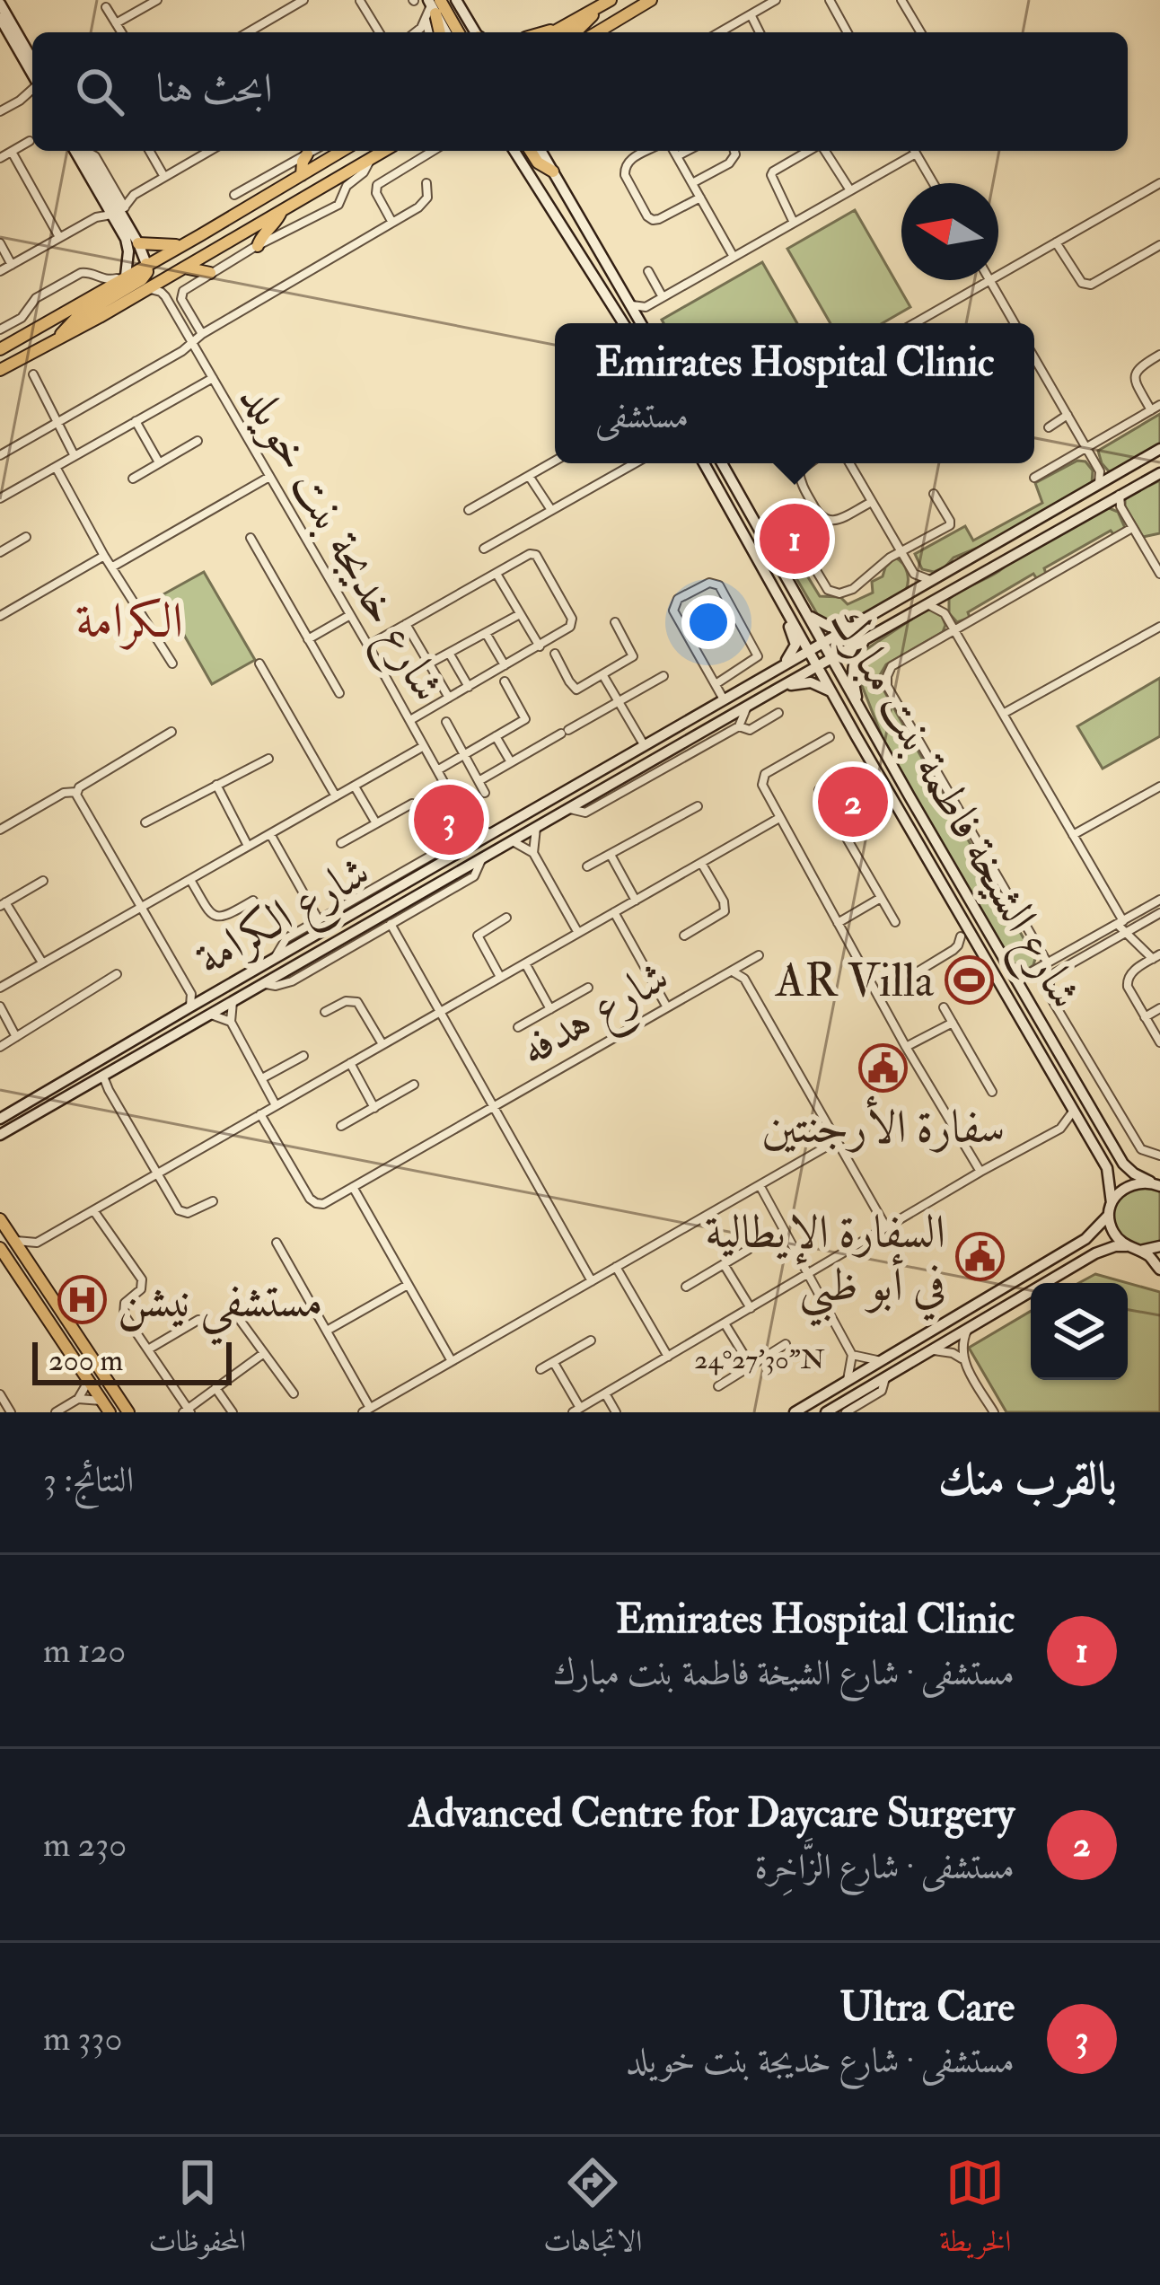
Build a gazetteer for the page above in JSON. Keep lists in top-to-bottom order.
{
  "streets": {
    "main road": ["شارع الشيخة فاطمة بنت مبارك", "شارع الكرامة"],
    "street": ["شارع خديجة بنت خويلد", "شارع هدفه"]
  },
  "crossings": [
    ["شارع خديجة بنت خويلد", "شارع الكرامة"],
    ["شارع الشيخة فاطمة بنت مبارك", "شارع الكرامة"]
  ],
  "districts": ["الكرامة"],
  "places": {
    "sports": ["AR Villa"],
    "public building": ["سفارة الأرجنتين", "السفارة الإيطالية في أبو ظبي"],
    "hospital": ["مستشفي نيشن"]
  },
  "scale_bar": "200 m",
  "north": "left",
  "page": {
    "search": "ابحث هنا",
    "popup": ["Emirates Hospital Clinic", "مستشفى"],
    "pins": ["1", "2", "3"],
    "scale": "200 m",
    "heading": ["بالقرب منك", "النتائج: 3"],
    "list": [
      {
        "mark": "1",
        "name": "Emirates Hospital Clinic",
        "note": "مستشفى · شارع الشيخة فاطمة بنت مبارك",
        "value": "120 m"
      },
      {
        "mark": "2",
        "name": "Advanced Centre for Daycare Surgery",
        "note": "مستشفى · شارع الزَّاخِرة",
        "value": "230 m"
      },
      {
        "mark": "3",
        "name": "Ultra Care",
        "note": "مستشفى · شارع خديجة بنت خويلد",
        "value": "330 m"
      }
    ],
    "nav": ["الخريطة", "الاتجاهات", "المحفوظات"]
  },
  "coordinates": ["24°27'30\"N"]
}
